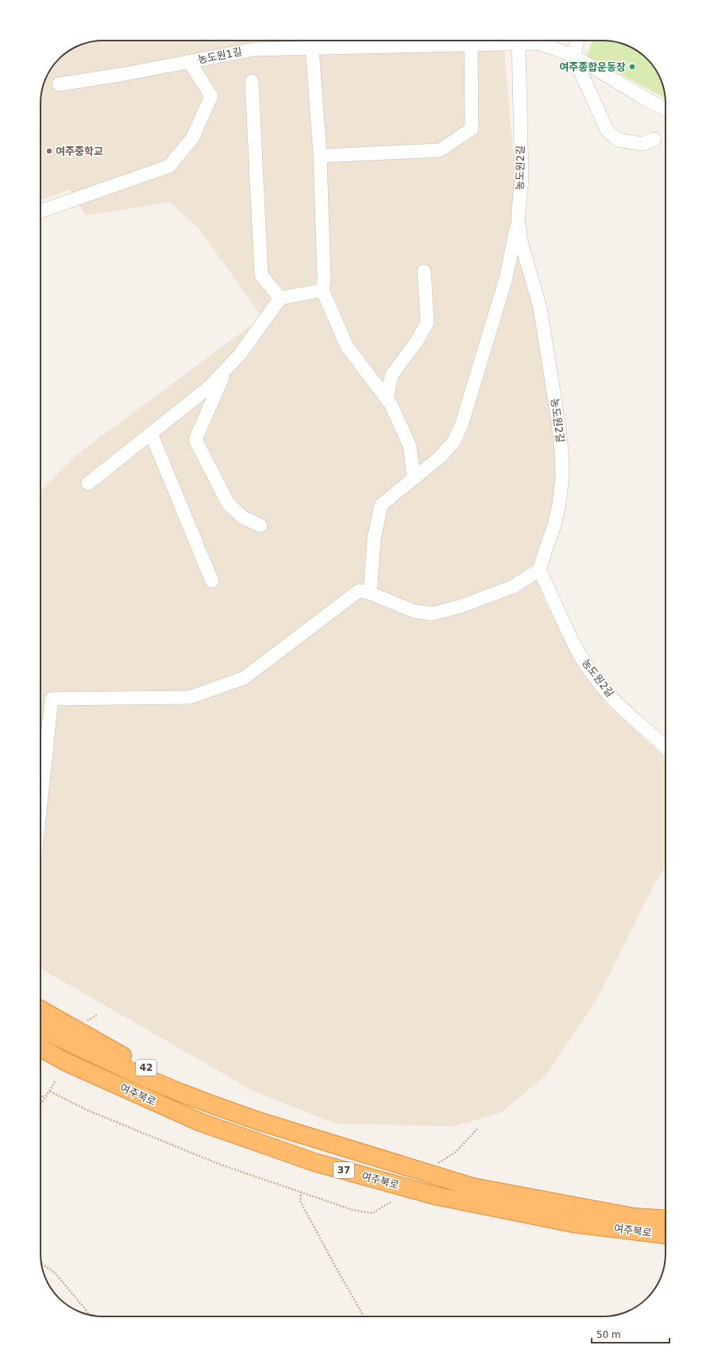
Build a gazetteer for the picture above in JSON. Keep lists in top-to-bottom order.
{
  "streets": {
    "highway": ["42", "여주북로", "37"],
    "street": ["농도원1길", "농도원2길"]
  },
  "crossings": [
    ["농도원1길", "농도원2길"],
    ["42", "여주북로"]
  ],
  "places": ["여주종합운동장", "여주중학교"],
  "scale_bar": "50 m"
}
